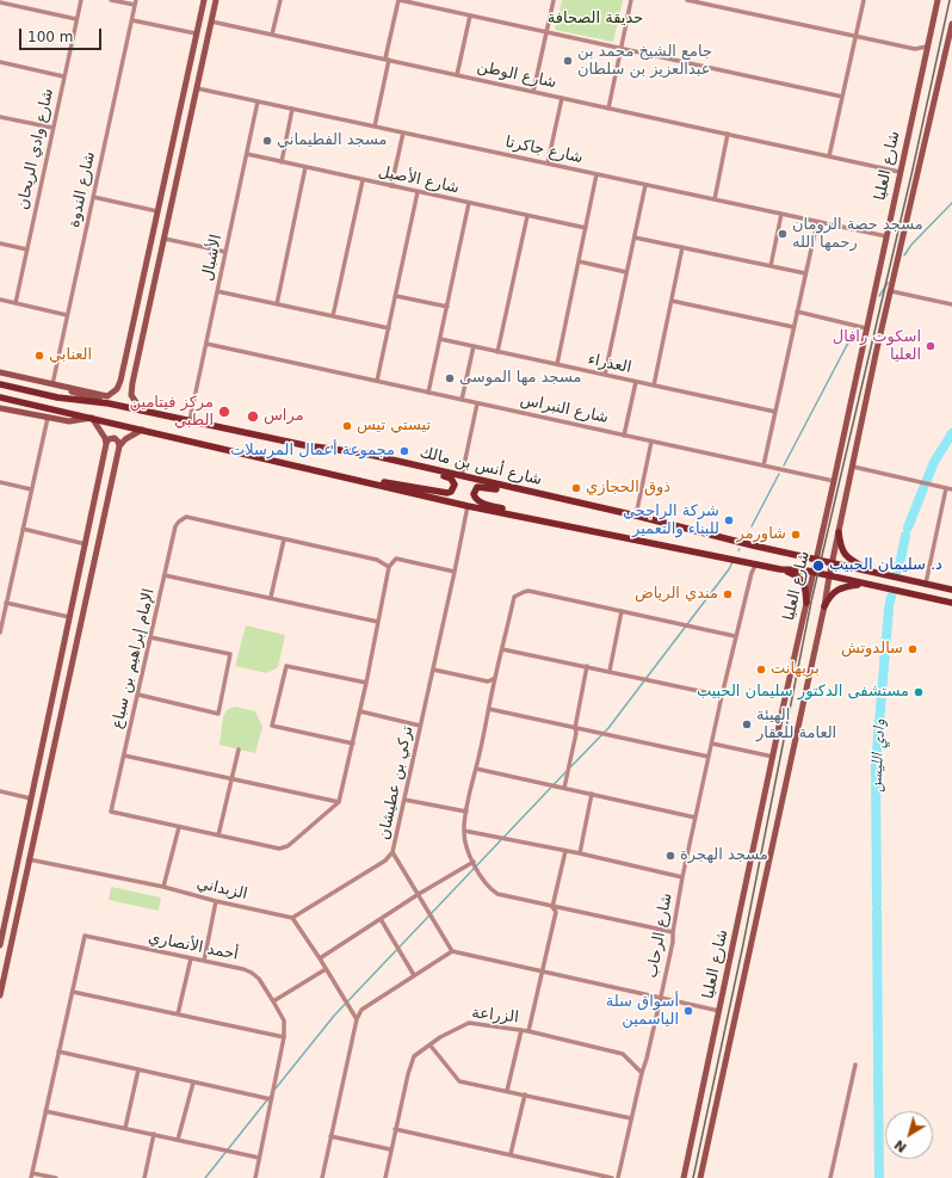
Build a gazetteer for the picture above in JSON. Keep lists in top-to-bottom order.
{
  "streets": {
    "main road": ["شارع العليا", "شارع أنس بن مالك"],
    "street": [
      "شارع الوطن",
      "شارع وادي الريحان",
      "شارع جاكرتا",
      "شارع الأصيل",
      "شارع الندوة",
      "الأشبال",
      "العذراء",
      "شارع النبراس",
      "الإمام إبراهيم بن سباع",
      "تركي بن عطيشان",
      "الزبداني",
      "شارع الرحاب",
      "أحمد الأنصاري",
      "الزراعة"
    ]
  },
  "crossings": [
    ["شارع الوطن", "شارع العليا"],
    ["شارع جاكرتا", "شارع العليا"],
    ["شارع جاكرتا", "الأشبال"],
    ["شارع العليا", "شارع النبراس"],
    ["شارع العليا", "شارع أنس بن مالك"],
    ["شارع الأصيل", "الأشبال"],
    ["الأشبال", "شارع النبراس"],
    ["الأشبال", "شارع أنس بن مالك"],
    ["شارع الرحاب", "الزراعة"]
  ],
  "water": ["وادي الليسن"],
  "parks": ["حديقة الصحافة"],
  "places": [
    "جامع الشيخ محمد بن عبدالعزيز بن سلطان",
    "مسجد الفطيماني",
    "مسجد حصة الزومان رحمها الله",
    "اسكوت رافال العليا",
    "العنابي",
    "مسجد مها الموسى",
    "مركز فيتامين الطبي",
    "مراس",
    "تيستي تيس",
    "مجموعة أعمال المرسلات",
    "ذوق الحجازي",
    "شركة الراجحي للبناء والتعمير",
    "شاورمر",
    "د. سليمان الحبيب",
    "مندي الرياض",
    "سالدوتش",
    "بريهانت",
    "مستشفى الدكتور سليمان الحبيب",
    "الهيئة العامة للعقار",
    "مسجد الهجرة",
    "أسواق سلة الياسمين"
  ],
  "scale_bar": "100 m",
  "north": "bottom left"
}
